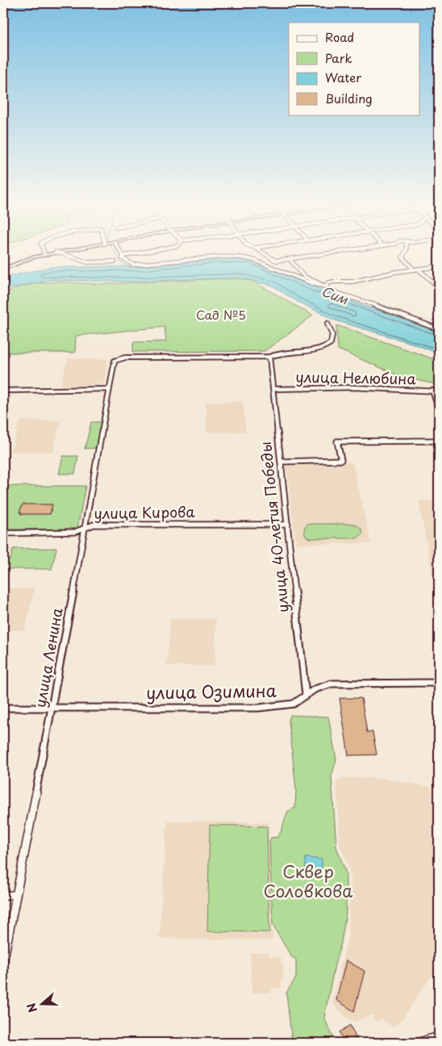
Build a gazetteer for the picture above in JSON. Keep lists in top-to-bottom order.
{
  "streets": {
    "street": [
      "улица Нелюбина",
      "улица Кирова",
      "улица 40-летия Победы",
      "улица Ленина",
      "улица Озимина"
    ]
  },
  "crossings": [
    ["улица Нелюбина", "улица 40-летия Победы"],
    ["улица Кирова", "улица 40-летия Победы"],
    ["улица Кирова", "улица Ленина"],
    ["улица 40-летия Победы", "улица Ленина"],
    ["улица 40-летия Победы", "улица Озимина"],
    ["улица Ленина", "улица Озимина"]
  ],
  "water": ["Сим"],
  "parks": ["Сад №5", "Сквер Соловкова"],
  "legend": [
    "Road",
    "Park",
    "Water",
    "Building"
  ],
  "north": "left"
}
